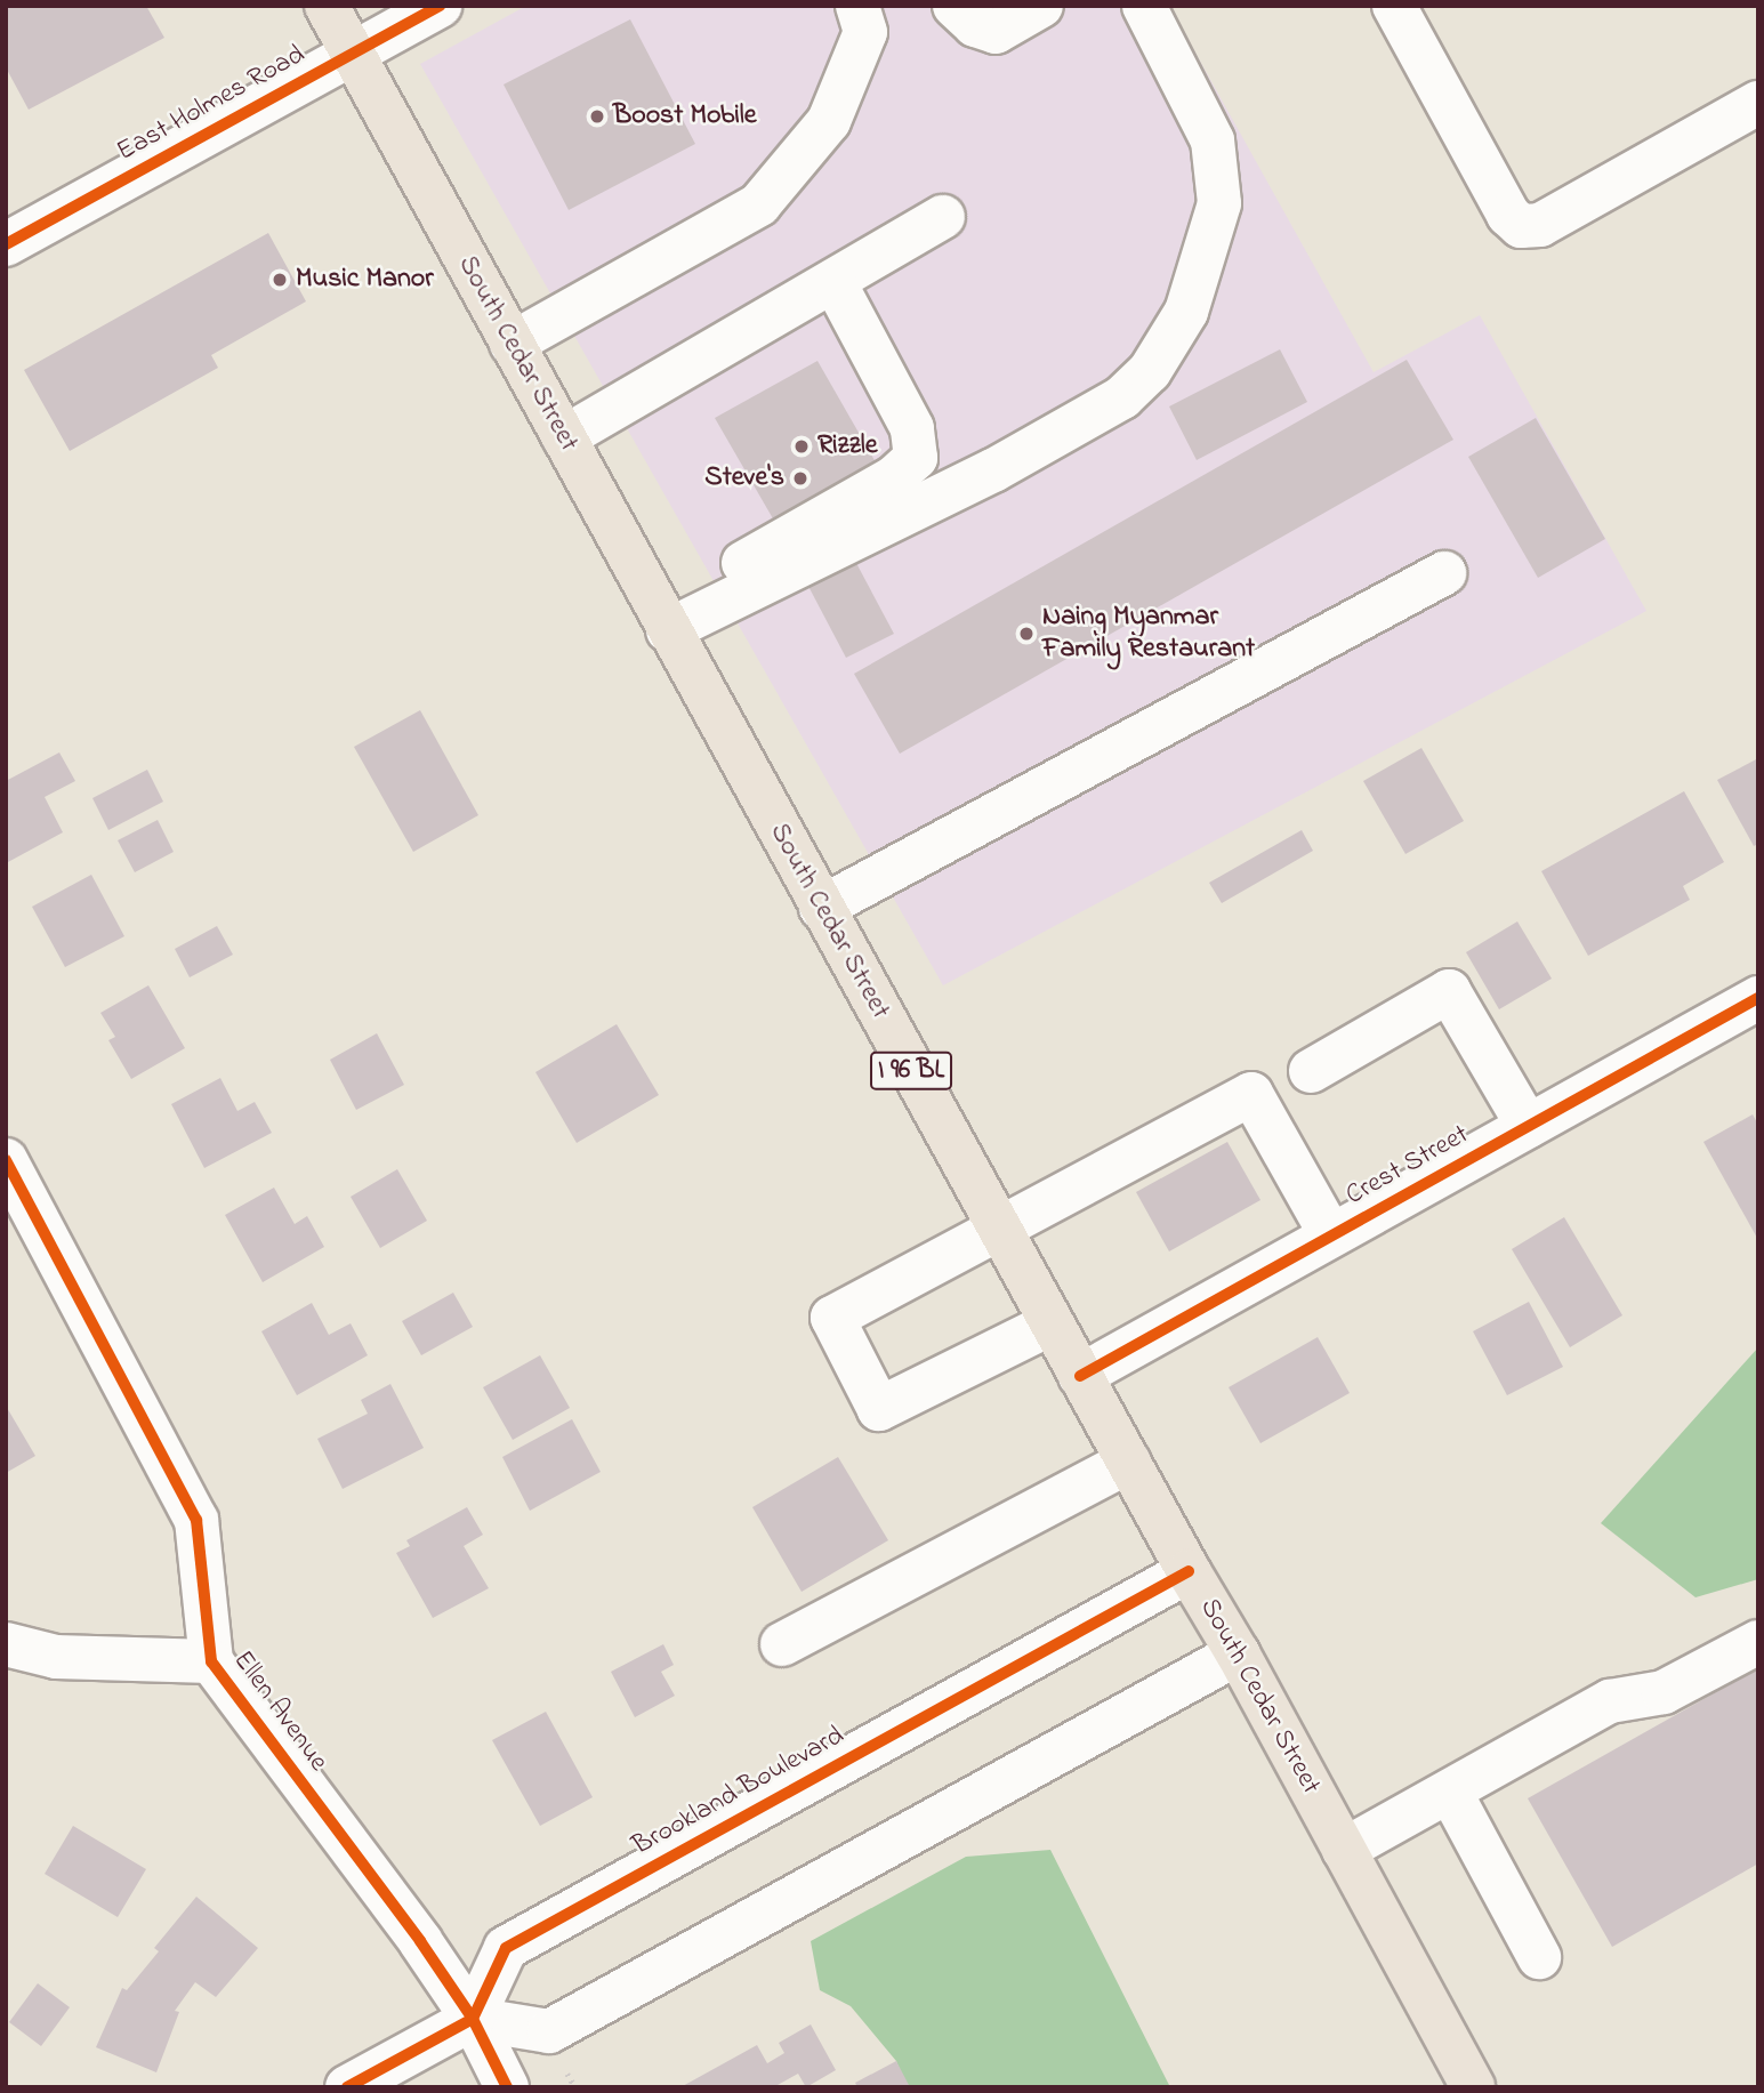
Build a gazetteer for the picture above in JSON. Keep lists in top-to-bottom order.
{
  "streets": {
    "main road": ["South Cedar Street", "I 96 BL"],
    "street": [
      "East Holmes Road",
      "Crest Street",
      "Ellen Avenue",
      "Brookland Boulevard"
    ]
  },
  "crossings": [
    ["East Holmes Road", "South Cedar Street"],
    ["South Cedar Street", "Crest Street"],
    ["South Cedar Street", "Brookland Boulevard"],
    ["Ellen Avenue", "Brookland Boulevard"]
  ],
  "places": [
    "Boost Mobile",
    "Music Manor",
    "Rizzle",
    "Steve's",
    "Naing Myanmar Family Restaurant"
  ]
}
